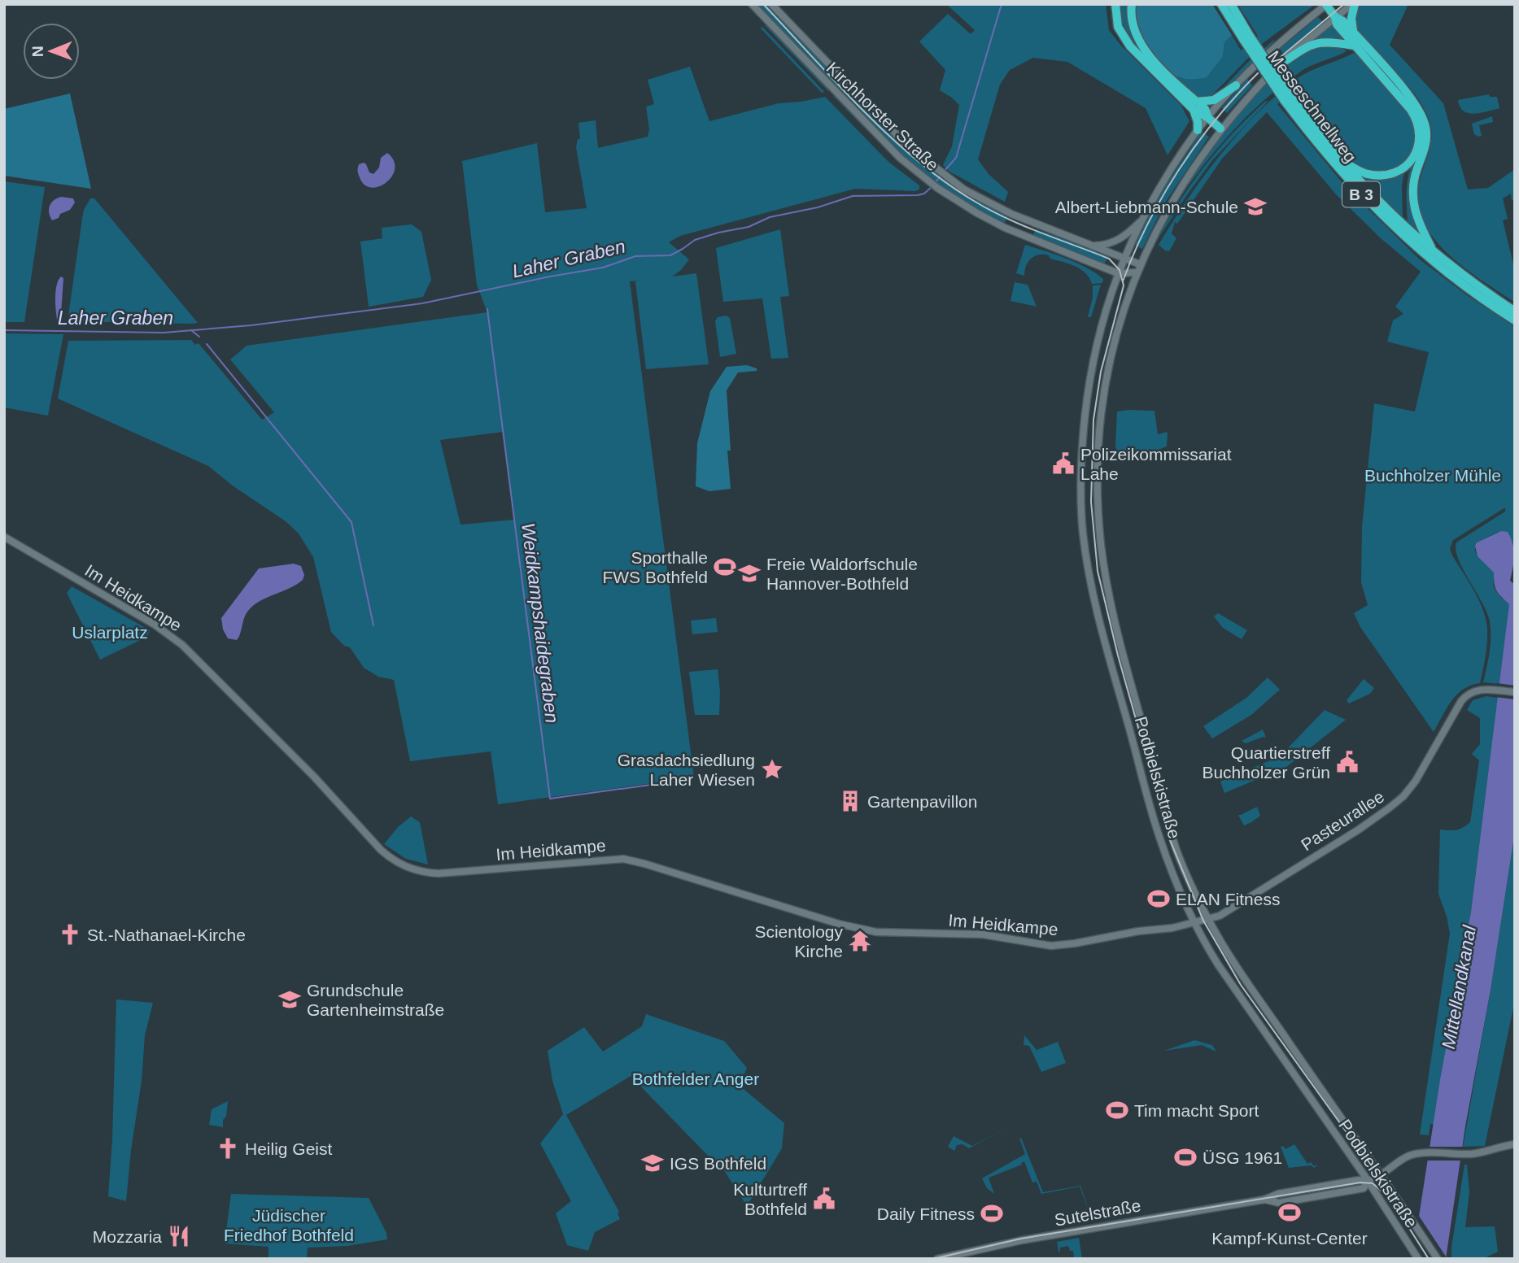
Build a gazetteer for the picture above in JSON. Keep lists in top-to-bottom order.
{
  "streets": {
    "highway": ["Messeschnellweg", "B 3"],
    "main road": [
      "Kirchhorster Straße",
      "Im Heidkampe",
      "Podbielskistraße",
      "Pasteurallee",
      "Sutelstraße"
    ]
  },
  "crossings": [
    ["Kirchhorster Straße", "Podbielskistraße"],
    ["Im Heidkampe", "Podbielskistraße"],
    ["Im Heidkampe", "Pasteurallee"],
    ["Podbielskistraße", "Pasteurallee"],
    ["Podbielskistraße", "Sutelstraße"]
  ],
  "water": ["Laher Graben", "Weidkampshaidegraben", "Mittellandkanal"],
  "parks": [
    "Buchholzer Mühle",
    "Uslarplatz",
    "Bothfelder Anger",
    "Jüdischer Friedhof Bothfeld"
  ],
  "places": {
    "school or university": [
      "Albert-Liebmann-Schule",
      "Freie Waldorfschule Hannover-Bothfeld",
      "Grundschule Gartenheimstraße",
      "IGS Bothfeld"
    ],
    "public building": ["Polizeikommissariat Lahe", "Quartierstreff Buchholzer Grün", "Kulturtreff Bothfeld"],
    "sports": [
      "Sporthalle FWS Bothfeld",
      "ELAN Fitness",
      "Tim macht Sport",
      "ÜSG 1961",
      "Kampf-Kunst-Center",
      "Daily Fitness"
    ],
    "place": ["Grasdachsiedlung Laher Wiesen"],
    "building": ["Gartenpavillon"],
    "church": ["St.-Nathanael-Kirche", "Heilig Geist"],
    "temple": ["Scientology Kirche"],
    "restaurant": ["Mozzaria"]
  },
  "north": "left"
}
